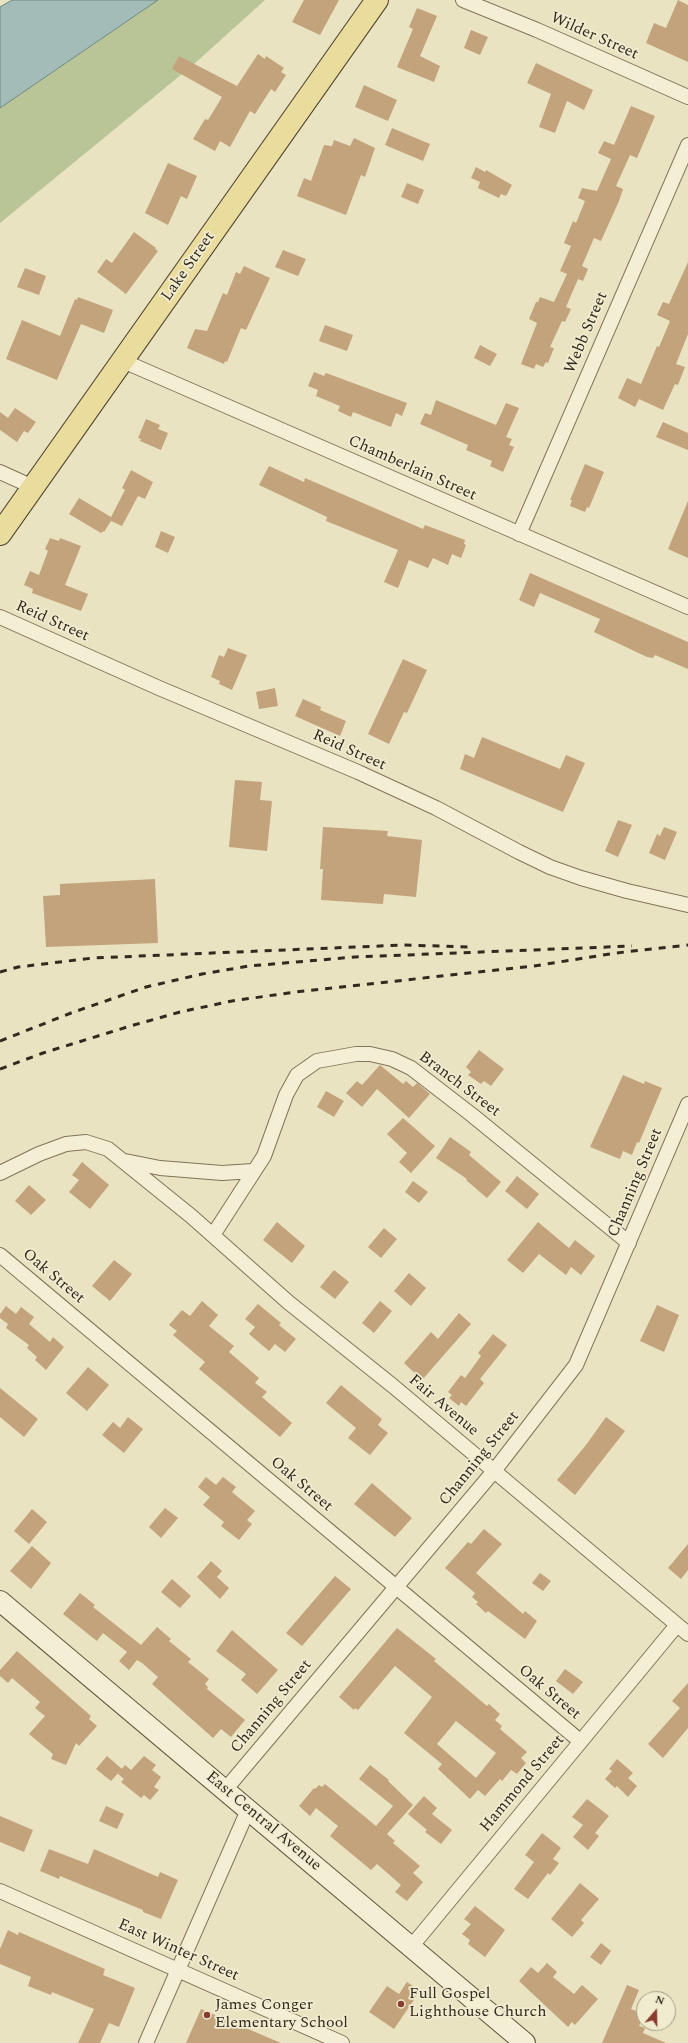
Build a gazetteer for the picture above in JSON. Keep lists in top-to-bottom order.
{
  "streets": {
    "main road": ["Lake Street", "East Central Avenue"],
    "street": [
      "Wilder Street",
      "Webb Street",
      "Chamberlain Street",
      "Reid Street",
      "Branch Street",
      "Channing Street",
      "Oak Street",
      "Fair Avenue",
      "Hammond Street",
      "East Winter Street"
    ]
  },
  "crossings": [
    ["Lake Street", "Chamberlain Street"],
    ["Webb Street", "Chamberlain Street"],
    ["Branch Street", "Channing Street"],
    ["Branch Street", "Fair Avenue"],
    ["Channing Street", "Oak Street"],
    ["Channing Street", "Fair Avenue"],
    ["Channing Street", "East Central Avenue"],
    ["Oak Street", "Hammond Street"],
    ["Fair Avenue", "Hammond Street"],
    ["Hammond Street", "East Central Avenue"]
  ],
  "places": ["Full Gospel Lighthouse Church", "James Conger Elementary School"],
  "north": "top"
}
